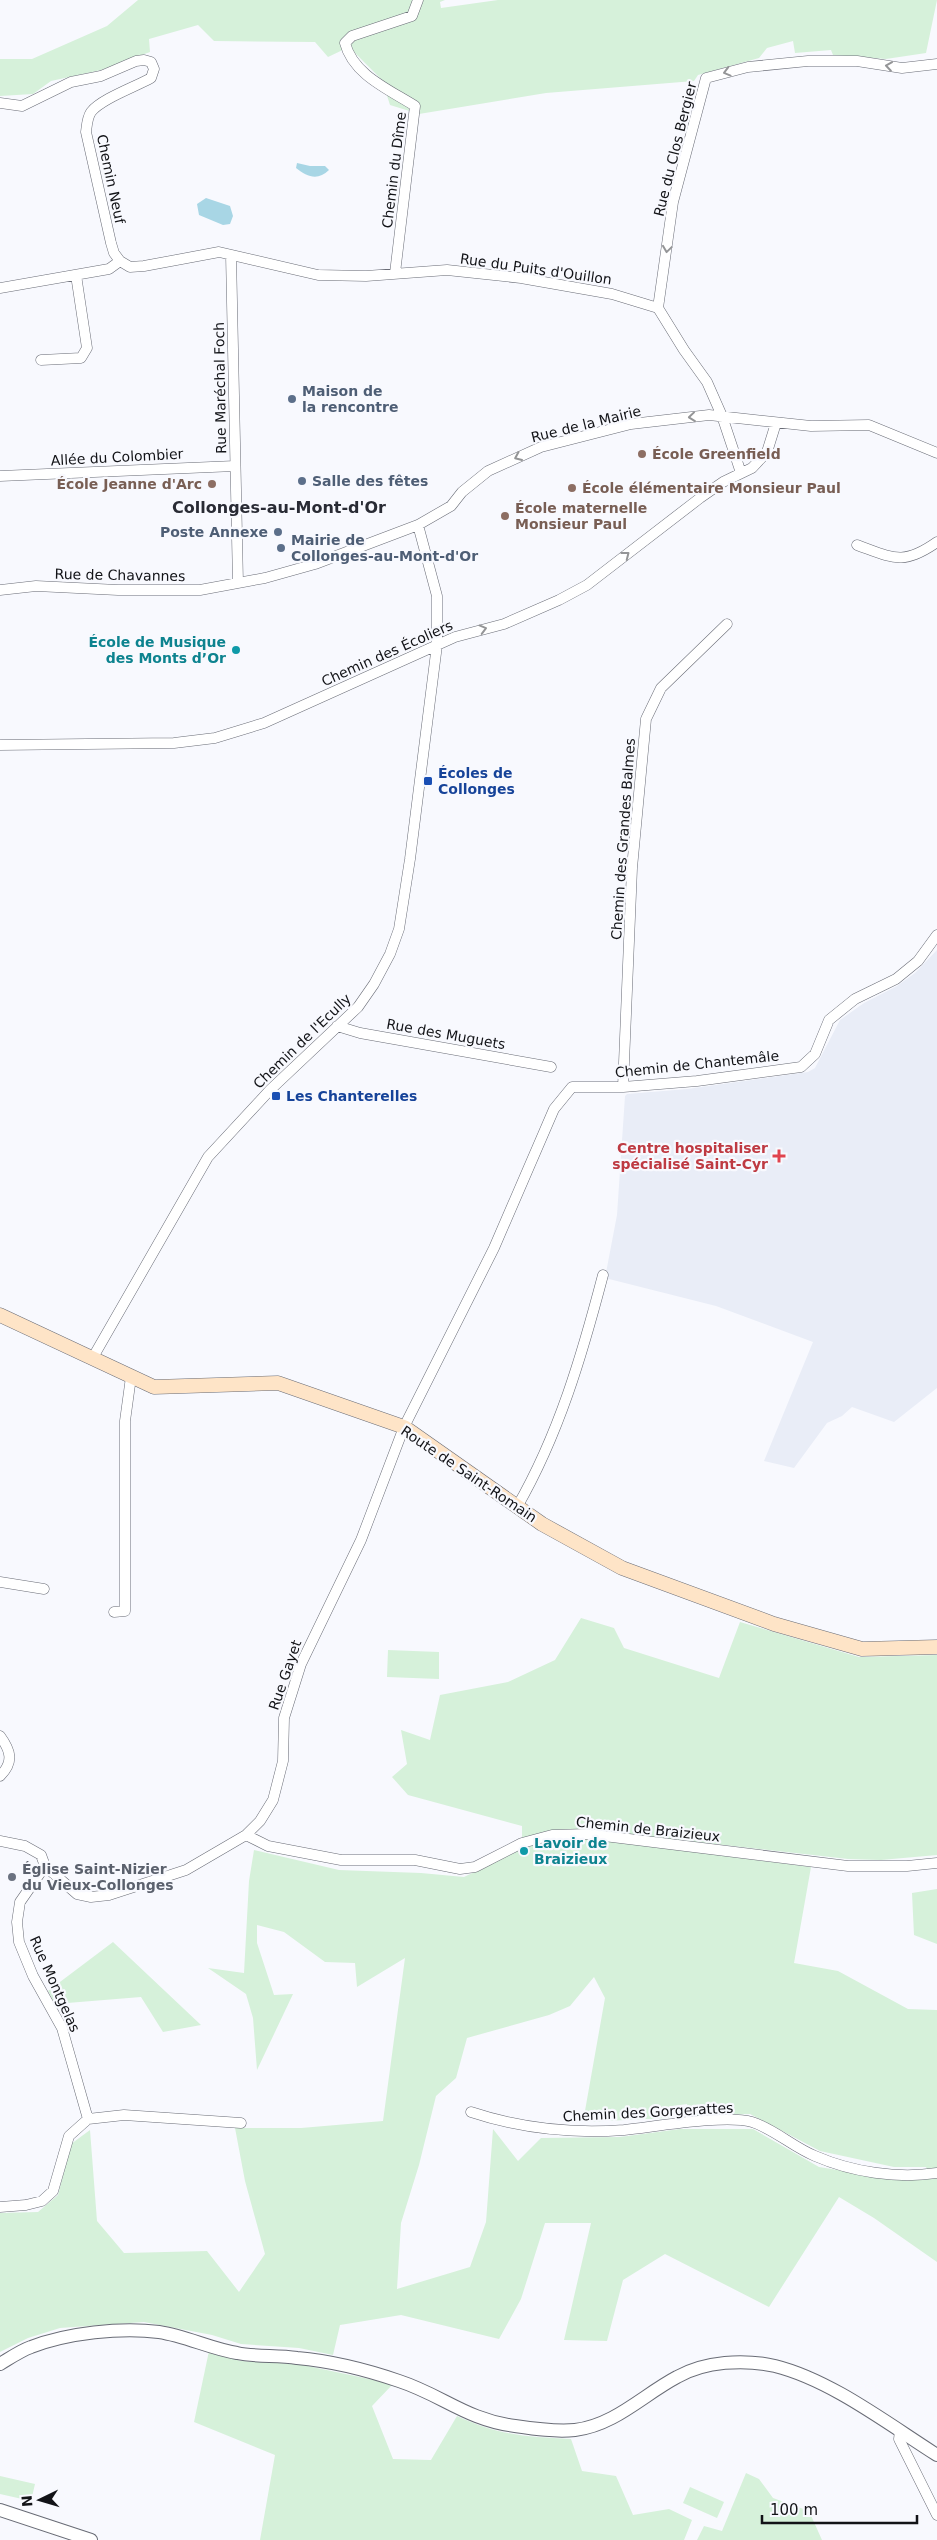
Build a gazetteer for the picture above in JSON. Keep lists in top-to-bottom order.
{
  "streets": {
    "main road": ["Route de Saint-Romain"],
    "street": [
      "Rue du Clos Bergier",
      "Chemin du Dîme",
      "Chemin Neuf",
      "Rue du Puits d'Ouillon",
      "Rue Maréchal Foch",
      "Rue de la Mairie",
      "Allée du Colombier",
      "Rue de Chavannes",
      "Chemin des Écoliers",
      "Chemin des Grandes Balmes",
      "Rue des Muguets",
      "Chemin de l'Ecully",
      "Chemin de Chantemâle",
      "Rue Gayet",
      "Chemin de Braizieux",
      "Rue Montgelas",
      "Chemin des Gorgerattes"
    ]
  },
  "crossings": [
    ["Rue du Clos Bergier", "Rue du Puits d'Ouillon"],
    ["Chemin du Dîme", "Rue du Puits d'Ouillon"],
    ["Rue du Puits d'Ouillon", "Rue Maréchal Foch"],
    ["Rue Maréchal Foch", "Rue de la Mairie"],
    ["Rue Maréchal Foch", "Allée du Colombier"],
    ["Rue Maréchal Foch", "Rue de Chavannes"],
    ["Rue de la Mairie", "Rue de Chavannes"],
    ["Rue de la Mairie", "Chemin des Écoliers"],
    ["Rue de la Mairie", "Chemin de l'Ecully"],
    ["Chemin des Écoliers", "Chemin de l'Ecully"],
    ["Chemin des Grandes Balmes", "Chemin de Chantemâle"],
    ["Rue des Muguets", "Chemin de l'Ecully"],
    ["Chemin de l'Ecully", "Route de Saint-Romain"],
    ["Chemin de Chantemâle", "Route de Saint-Romain"],
    ["Chemin de Chantemâle", "Rue Gayet"],
    ["Route de Saint-Romain", "Rue Gayet"],
    ["Rue Gayet", "Chemin de Braizieux"],
    ["Rue Gayet", "Rue Montgelas"]
  ],
  "one_way": ["Rue de la Mairie", "Chemin des Écoliers"],
  "districts": ["Collonges-au-Mont-d'Or"],
  "places": {
    "other": [
      "Maison de la rencontre",
      "École Greenfield",
      "Salle des fêtes",
      "École Jeanne d'Arc",
      "École élémentaire Monsieur Paul",
      "École maternelle Monsieur Paul",
      "Poste Annexe",
      "Mairie de Collonges-au-Mont-d'Or",
      "École de Musique des Monts d’Or",
      "Lavoir de Braizieux",
      "Église Saint-Nizier du Vieux-Collonges"
    ],
    "transit": ["Écoles de Collonges", "Les Chanterelles"],
    "health": ["Centre hospitaliser spécialisé Saint-Cyr"]
  },
  "scale_bar": "100 m",
  "north": "left"
}
